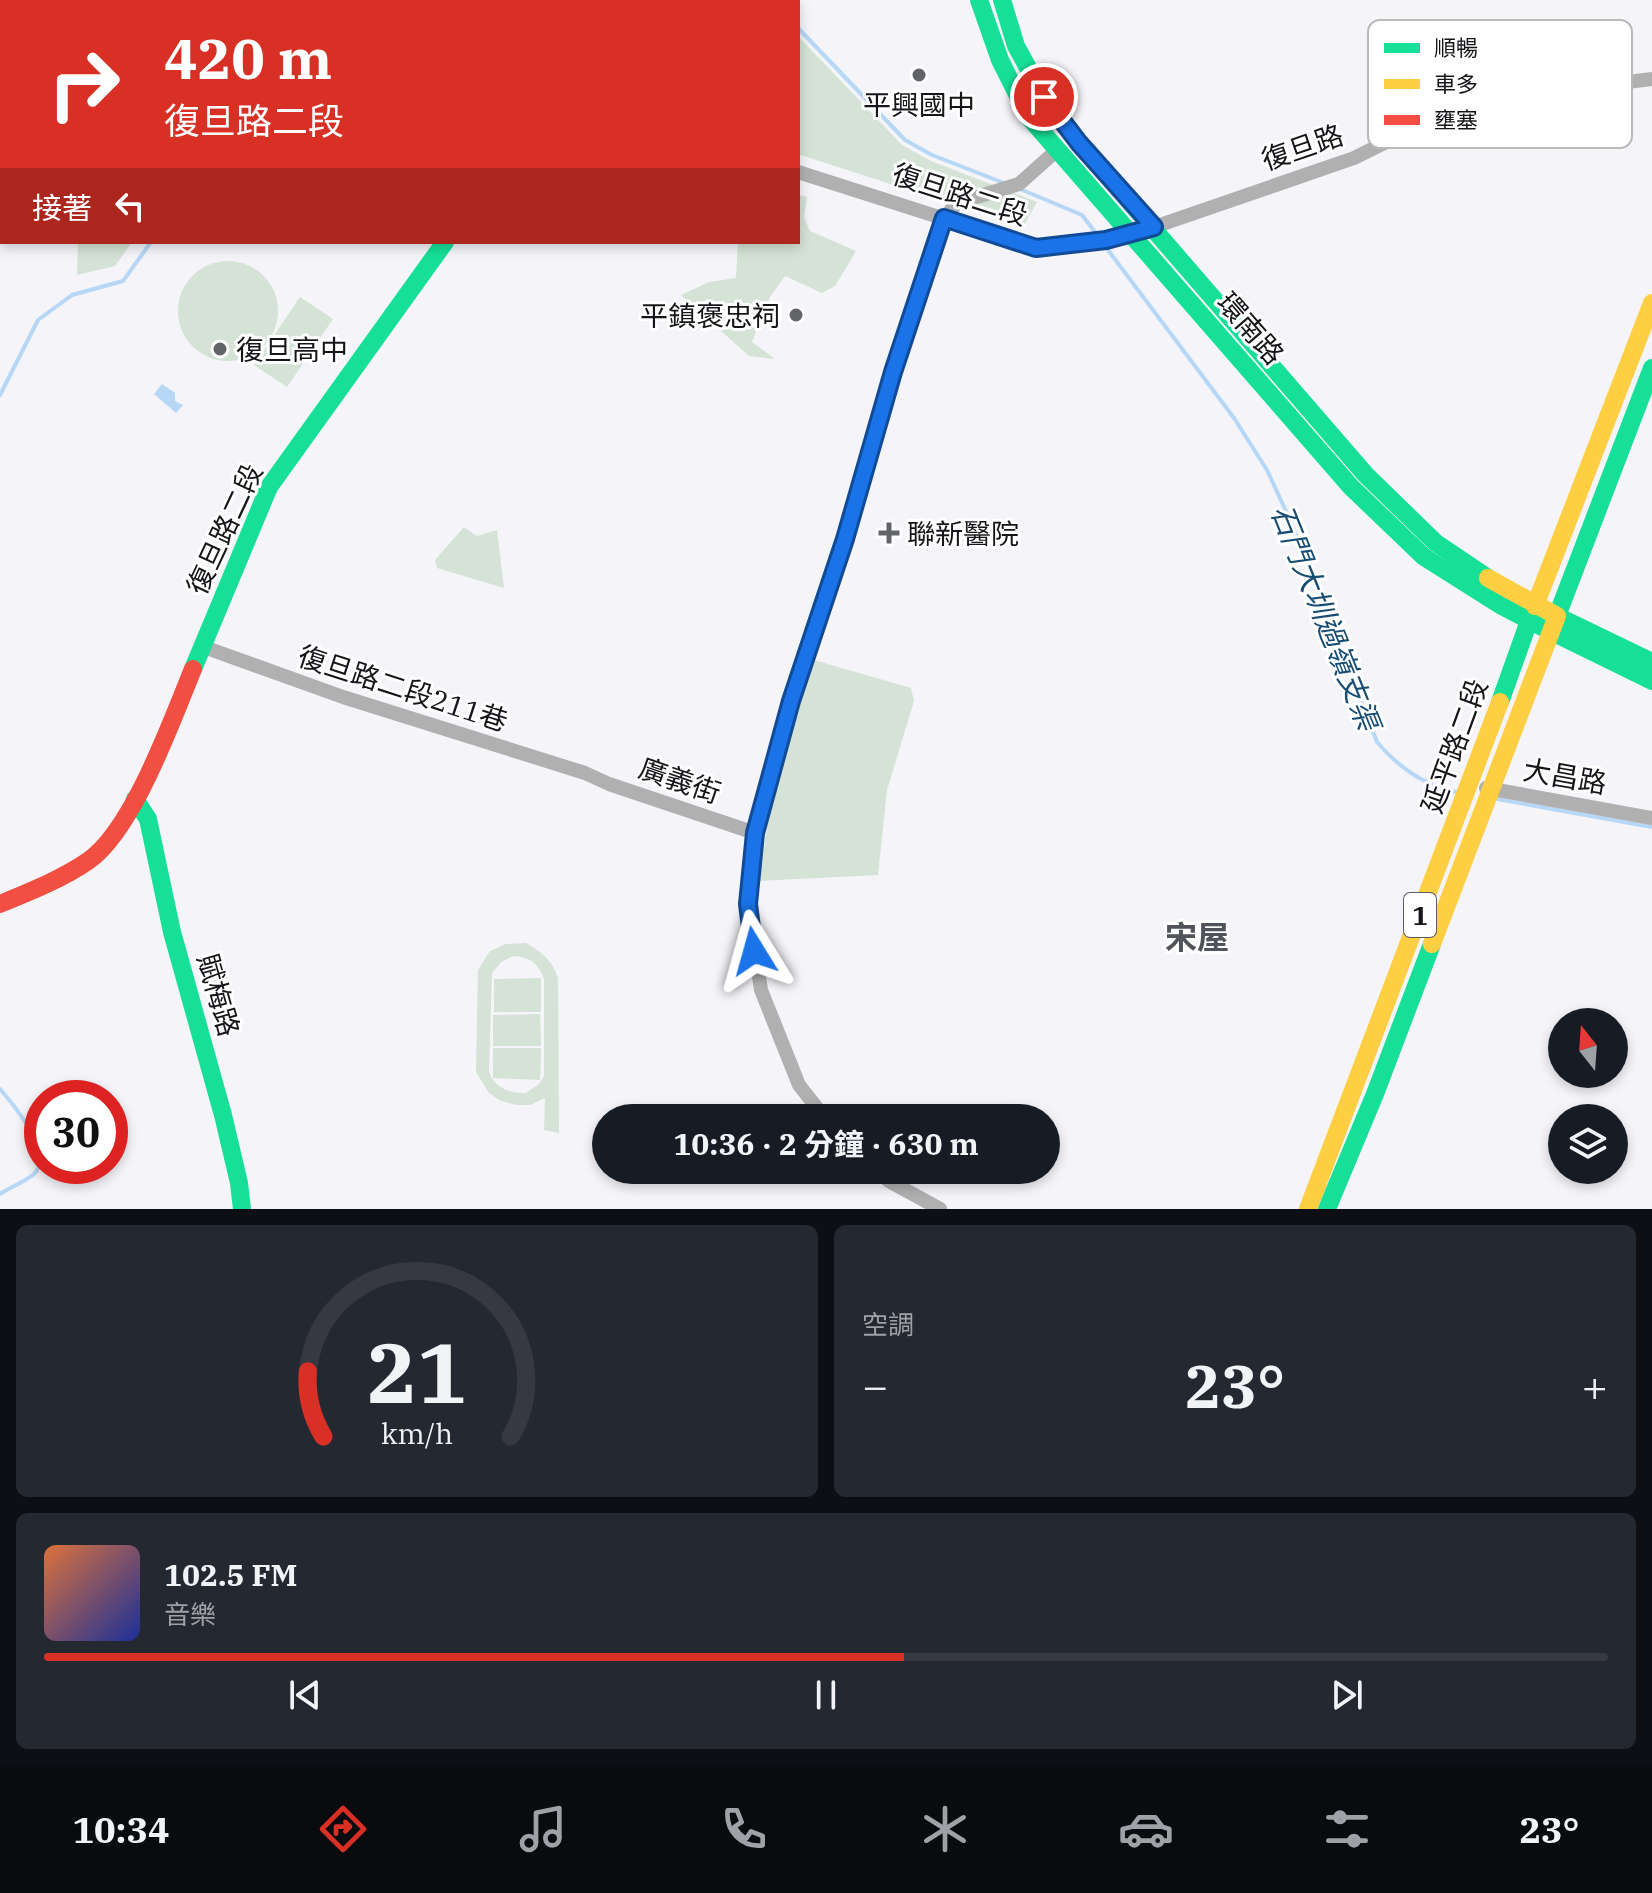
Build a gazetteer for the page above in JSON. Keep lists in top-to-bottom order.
{
  "streets": {
    "main road": [
      "復旦路二段",
      "環南路",
      "延平路二段",
      "1",
      "賦梅路"
    ],
    "street": [
      "復旦路",
      "復旦路二段211巷",
      "大昌路",
      "廣義街"
    ]
  },
  "crossings": [
    ["復旦路", "復旦路二段"],
    ["復旦路", "環南路"],
    ["復旦路二段", "環南路"],
    ["復旦路二段", "復旦路二段211巷"],
    ["復旦路二段", "賦梅路"],
    ["環南路", "延平路二段"],
    ["復旦路二段211巷", "廣義街"],
    ["延平路二段", "大昌路"]
  ],
  "districts": ["宋屋"],
  "water": ["石門大圳過嶺支渠"],
  "places": {
    "other": ["平興國中", "平鎮褒忠祠", "復旦高中"],
    "health": ["聯新醫院"]
  },
  "legend": ["順暢", "車多", "壅塞"],
  "north": "top",
  "page": {
    "turn": ["420 m", "復旦路二段"],
    "then": "接著",
    "limit": "30",
    "trip": "10:36 · 2 分鐘 · 630 m",
    "tile": "空調",
    "heat": ["−", "23°", "+"],
    "song": ["102.5 FM", "音樂"],
    "tabs": ["10:34", "23°"],
    "gauge": ["21", "km/h"]
  }
}
